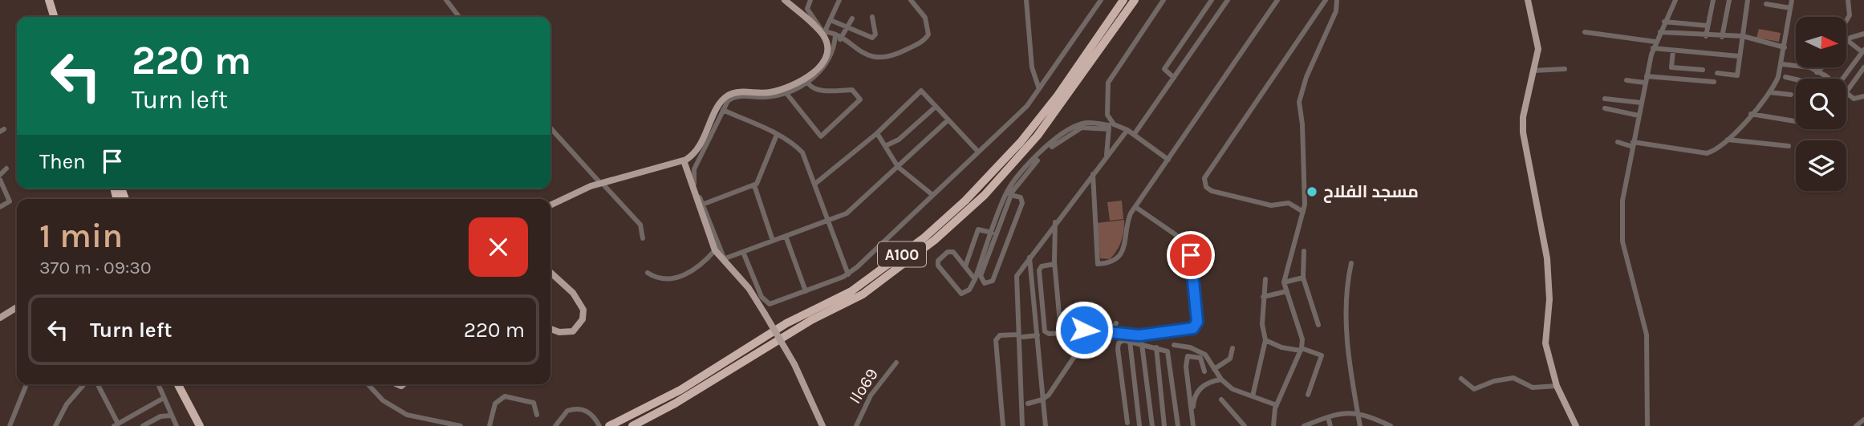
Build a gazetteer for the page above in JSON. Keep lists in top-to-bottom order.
{
  "streets": {
    "highway": ["A100"],
    "street": ["Ilo69"]
  },
  "places": ["مسجد الفلاح"],
  "north": "right",
  "page": {
    "turn": ["220 m", "Turn left"],
    "then": "Then",
    "heading": ["1 min", "370 m · 09:30"],
    "list": [
      {
        "name": "Turn left",
        "value": "220 m"
      }
    ]
  }
}
